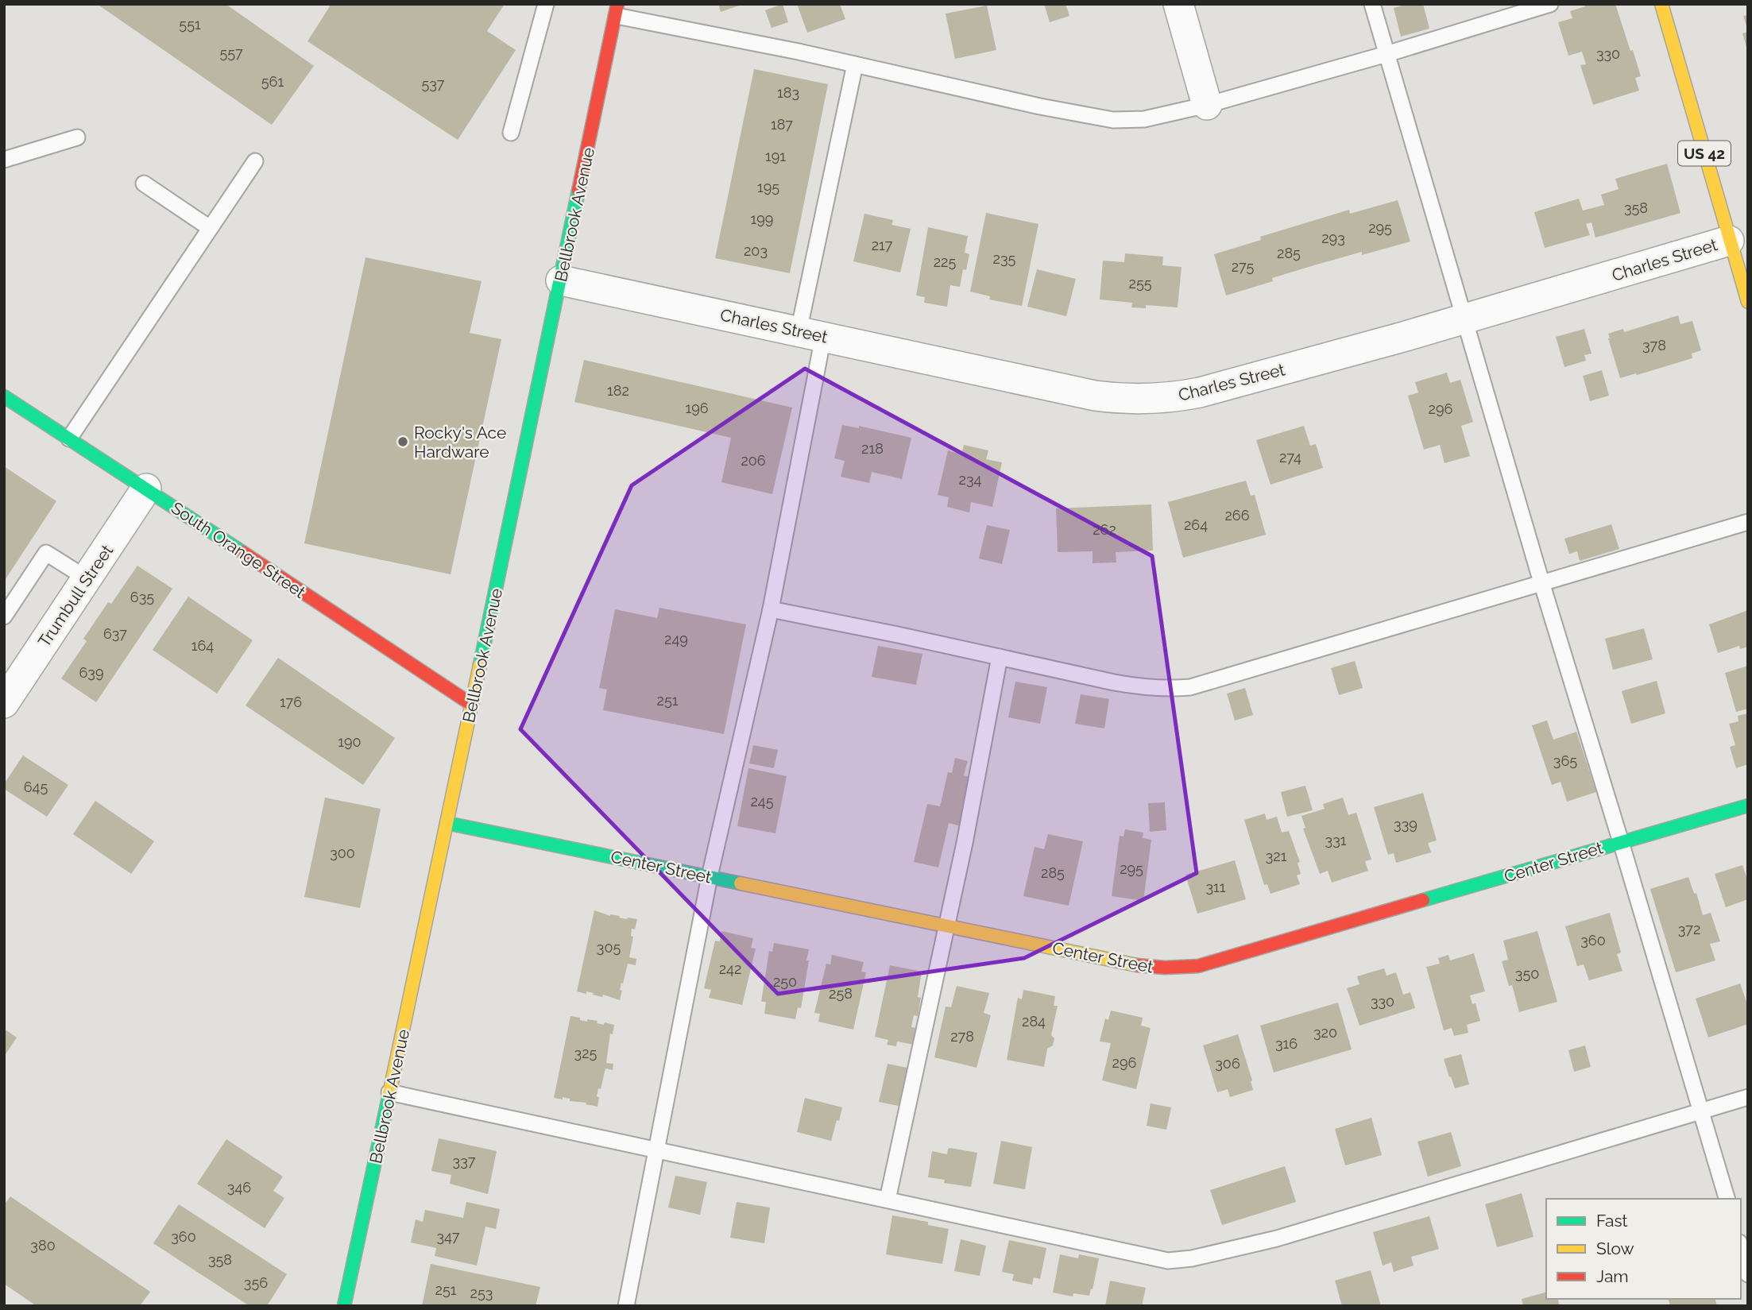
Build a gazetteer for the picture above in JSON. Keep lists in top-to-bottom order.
{
  "streets": {
    "main road": [
      "US 42",
      "Bellbrook Avenue",
      "South Orange Street",
      "Center Street"
    ],
    "street": ["Charles Street", "Trumbull Street"]
  },
  "crossings": [
    ["US 42", "Charles Street"],
    ["Bellbrook Avenue", "Charles Street"],
    ["Bellbrook Avenue", "South Orange Street"],
    ["Bellbrook Avenue", "Center Street"],
    ["South Orange Street", "Trumbull Street"]
  ],
  "places": ["Rocky's Ace Hardware"],
  "house_numbers": [
    "551",
    "557",
    "330",
    "561",
    "537",
    "183",
    "187",
    "191",
    "195",
    "358",
    "199",
    "295",
    "293",
    "217",
    "203",
    "285",
    "235",
    "225",
    "275",
    "255",
    "378",
    "182",
    "196",
    "296",
    "218",
    "274",
    "206",
    "234",
    "266",
    "264",
    "262",
    "635",
    "637",
    "249",
    "164",
    "639",
    "251",
    "176",
    "190",
    "365",
    "645",
    "245",
    "339",
    "331",
    "300",
    "321",
    "295",
    "285",
    "311",
    "372",
    "360",
    "305",
    "242",
    "350",
    "250",
    "258",
    "330",
    "284",
    "320",
    "278",
    "316",
    "325",
    "296",
    "306",
    "337",
    "346",
    "360",
    "347",
    "380",
    "358",
    "356",
    "251",
    "253"
  ],
  "legend": ["Fast", "Slow", "Jam"]
}
